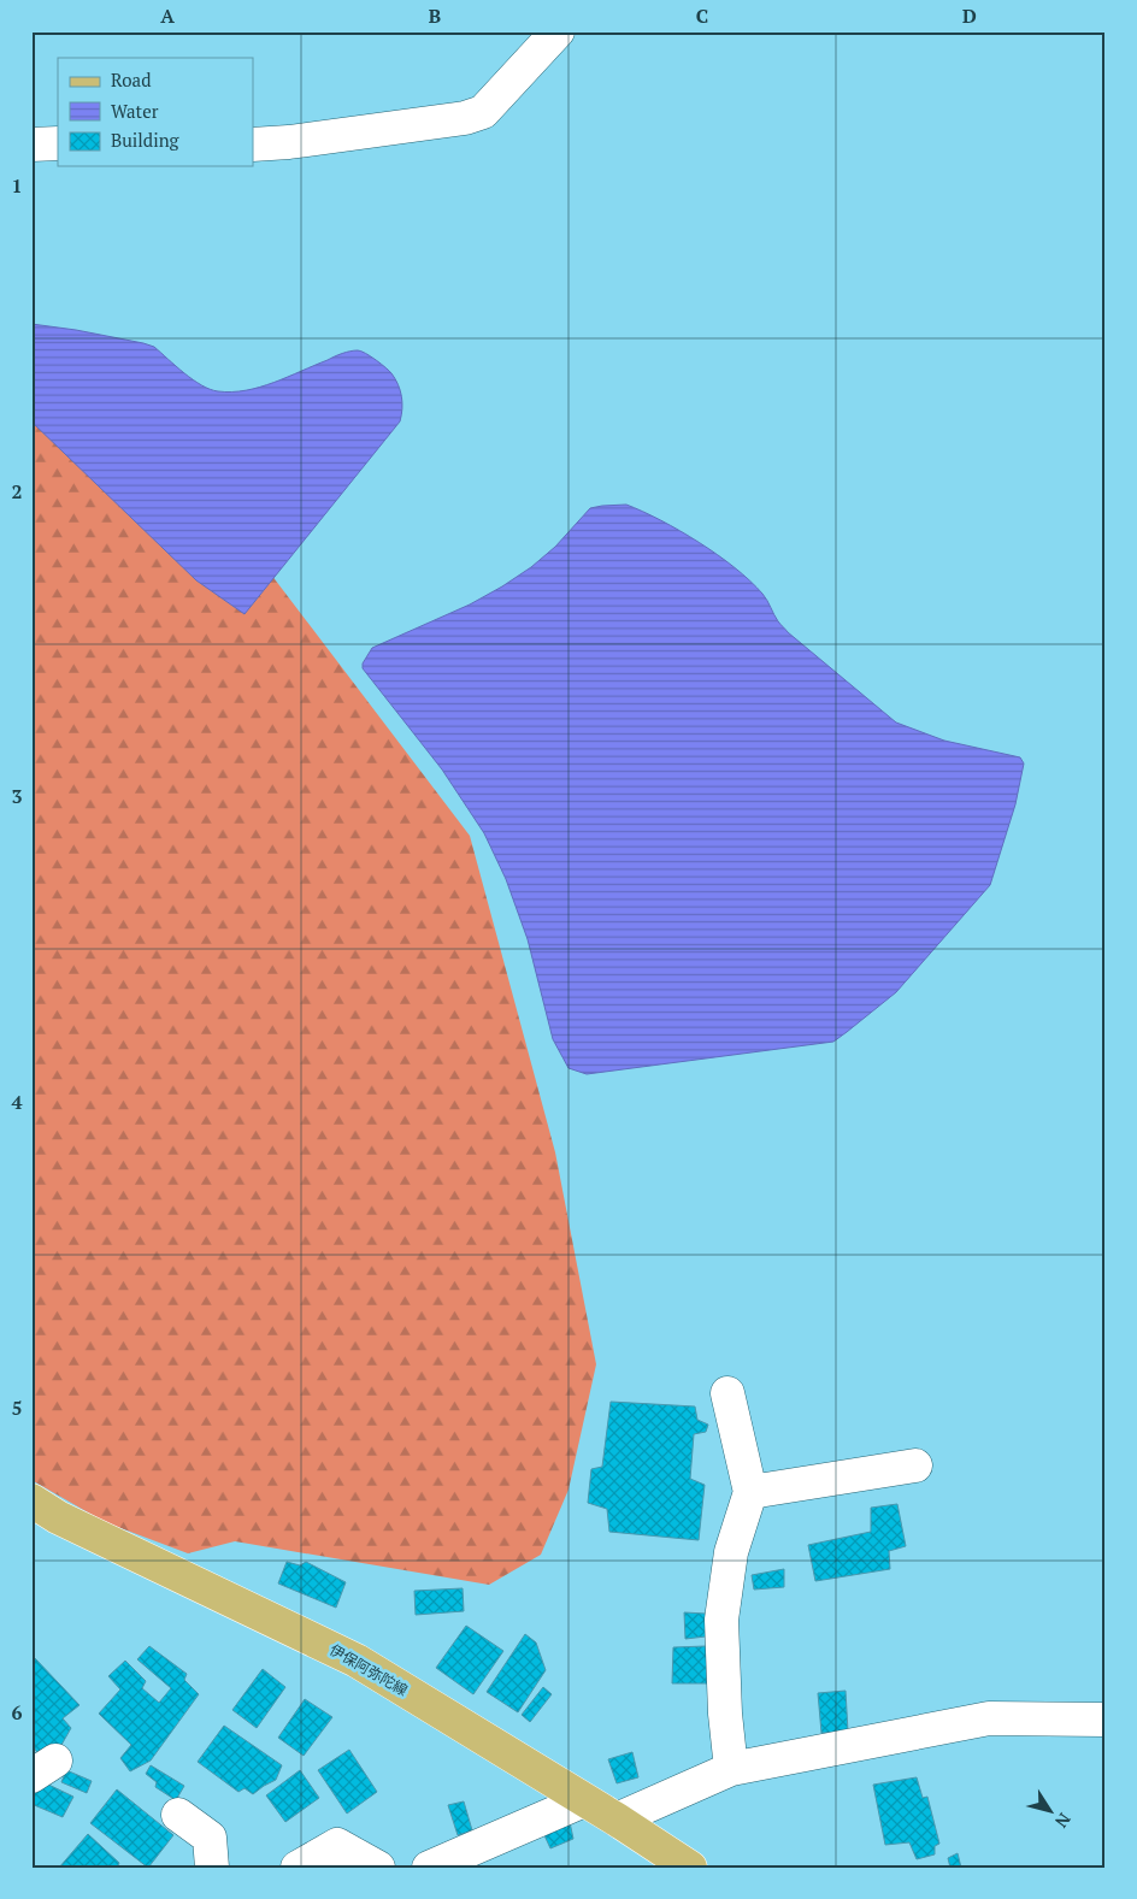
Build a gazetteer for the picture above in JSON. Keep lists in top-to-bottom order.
{
  "streets": {
    "main road": ["伊保阿弥陀線"]
  },
  "legend": ["Road", "Water", "Building"],
  "north": "bottom right",
  "grid": {
    "columns": [
      "A",
      "B",
      "C",
      "D"
    ],
    "rows": [
      "1",
      "2",
      "3",
      "4",
      "5",
      "6"
    ]
  }
}
